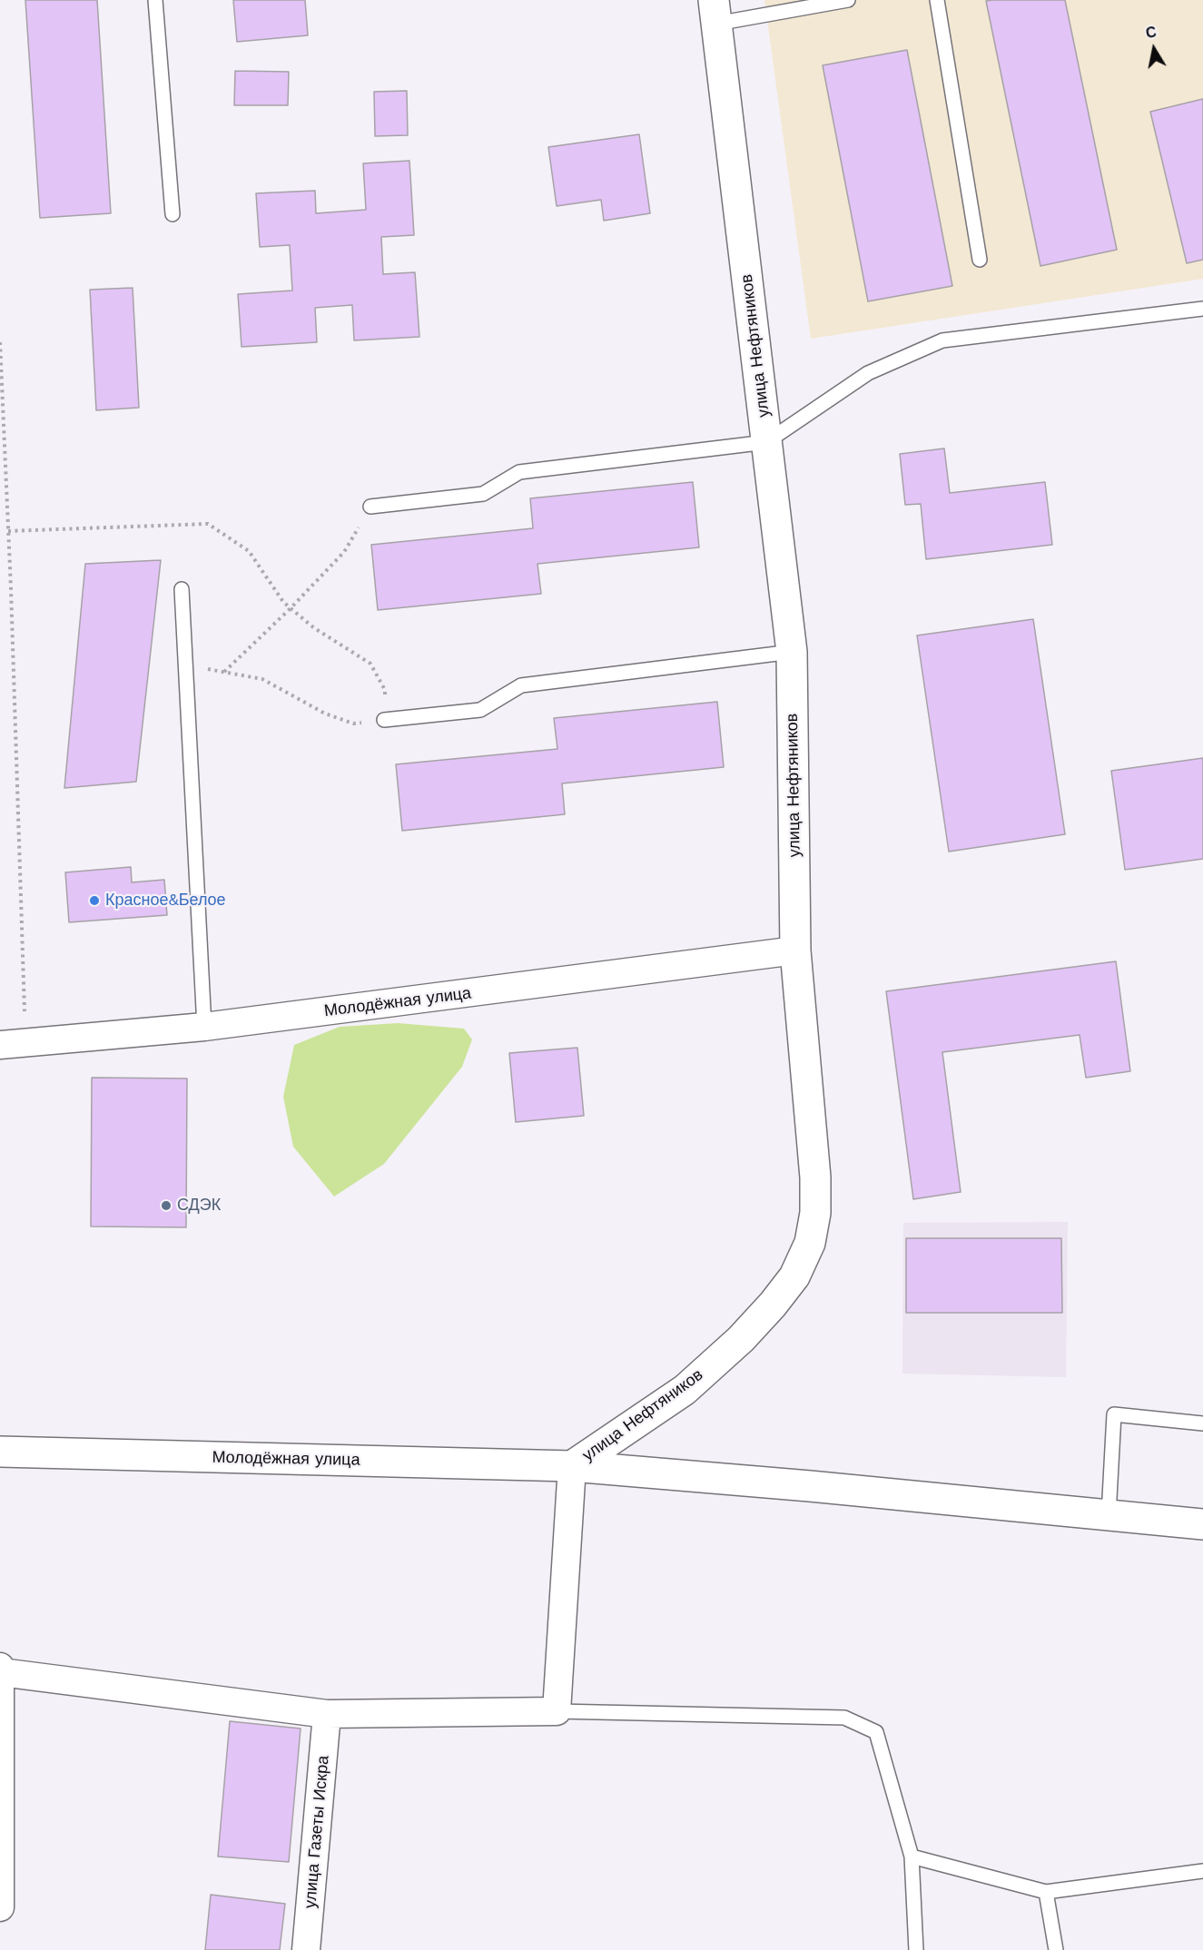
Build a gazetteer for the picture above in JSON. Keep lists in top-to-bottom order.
{
  "streets": {
    "street": ["улица Нефтяников", "Молодёжная улица", "улица Газеты Искра"]
  },
  "crossings": [
    ["улица Нефтяников", "Молодёжная улица"]
  ],
  "places": ["Красное&Белое", "СДЭК"],
  "north": "top"
}
